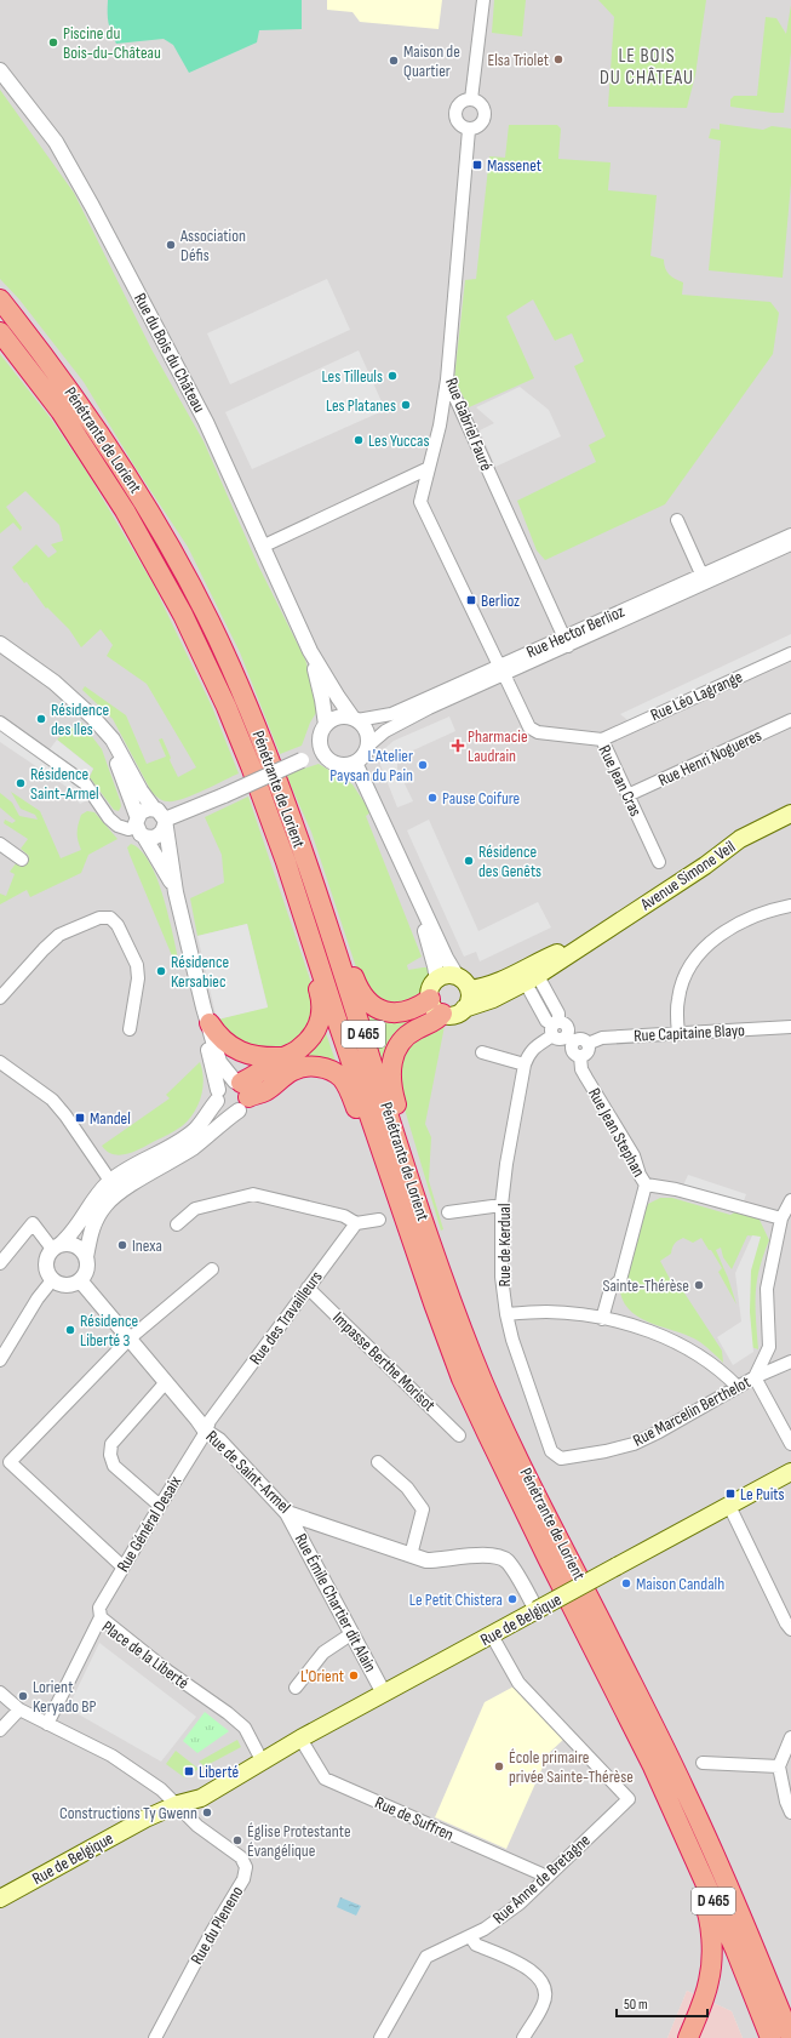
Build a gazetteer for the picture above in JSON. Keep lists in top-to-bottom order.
{
  "streets": {
    "highway": ["Pénétrante de Lorient", "D 465"],
    "main road": ["Avenue Simone Veil", "Rue de Belgique"],
    "street": [
      "Rue du Bois du Château",
      "Rue Gabriel Fauré",
      "Rue Hector Berlioz",
      "Rue Léo Lagrange",
      "Rue Henri Nogueres",
      "Rue Jean Cras",
      "Rue Capitaine Blayo",
      "Rue Jean Stephan",
      "Rue de Kerdual",
      "Rue des Travailleurs",
      "Impasse Berthe Morisot",
      "Rue Marcelin Berthelot",
      "Rue de Saint-Armel",
      "Rue Général Desaix",
      "Rue Émile Chartier dit Alain",
      "Place de la Liberté",
      "Rue de Suffren",
      "Rue Anne de Bretagne",
      "Rue du Pleneno"
    ]
  },
  "crossings": [
    ["Rue du Bois du Château", "Rue Hector Berlioz"],
    ["Rue Gabriel Fauré", "Rue Hector Berlioz"],
    ["Rue Hector Berlioz", "Rue Jean Cras"],
    ["Rue Léo Lagrange", "Rue Jean Cras"],
    ["Rue Henri Nogueres", "Rue Jean Cras"],
    ["Rue Capitaine Blayo", "Rue Jean Stephan"],
    ["Rue de Kerdual", "Rue Marcelin Berthelot"],
    ["Rue des Travailleurs", "Impasse Berthe Morisot"],
    ["Rue des Travailleurs", "Rue de Saint-Armel"],
    ["Rue des Travailleurs", "Rue Général Desaix"],
    ["Rue de Saint-Armel", "Rue Général Desaix"],
    ["Rue de Saint-Armel", "Rue Émile Chartier dit Alain"],
    ["Rue de Saint-Armel", "Rue de Belgique"],
    ["Rue Général Desaix", "Place de la Liberté"],
    ["Rue Émile Chartier dit Alain", "Rue de Belgique"],
    ["Rue de Belgique", "Place de la Liberté"],
    ["Rue de Belgique", "Rue de Suffren"],
    ["Rue de Belgique", "Rue Anne de Bretagne"],
    ["Rue de Belgique", "Rue du Pleneno"],
    ["Rue de Suffren", "Rue Anne de Bretagne"]
  ],
  "districts": ["LE BOIS DU CHÂTEAU"],
  "places": {
    "other": [
      "Piscine du Bois-du-Château",
      "Elsa Triolet",
      "Maison de Quartier",
      "Association Défis",
      "Les Tilleuls",
      "Les Platanes",
      "Les Yuccas",
      "Résidence des Iles",
      "L'Atelier Paysan du Pain",
      "Résidence Saint-Armel",
      "Pause Coifure",
      "Résidence des Genêts",
      "Résidence Kersabiec",
      "Inexa",
      "Sainte-Thérèse",
      "Résidence Liberté 3",
      "Maison Candalh",
      "Le Petit Chistera",
      "L'Orient",
      "Lorient Keryado BP",
      "École primaire privée Sainte-Thérèse",
      "Constructions Ty Gwenn",
      "Église Protestante Évangélique"
    ],
    "transit": [
      "Massenet",
      "Berlioz",
      "Mandel",
      "Le Puits",
      "Liberté"
    ],
    "health": ["Pharmacie Laudrain"]
  },
  "scale_bar": "50 m"
}
